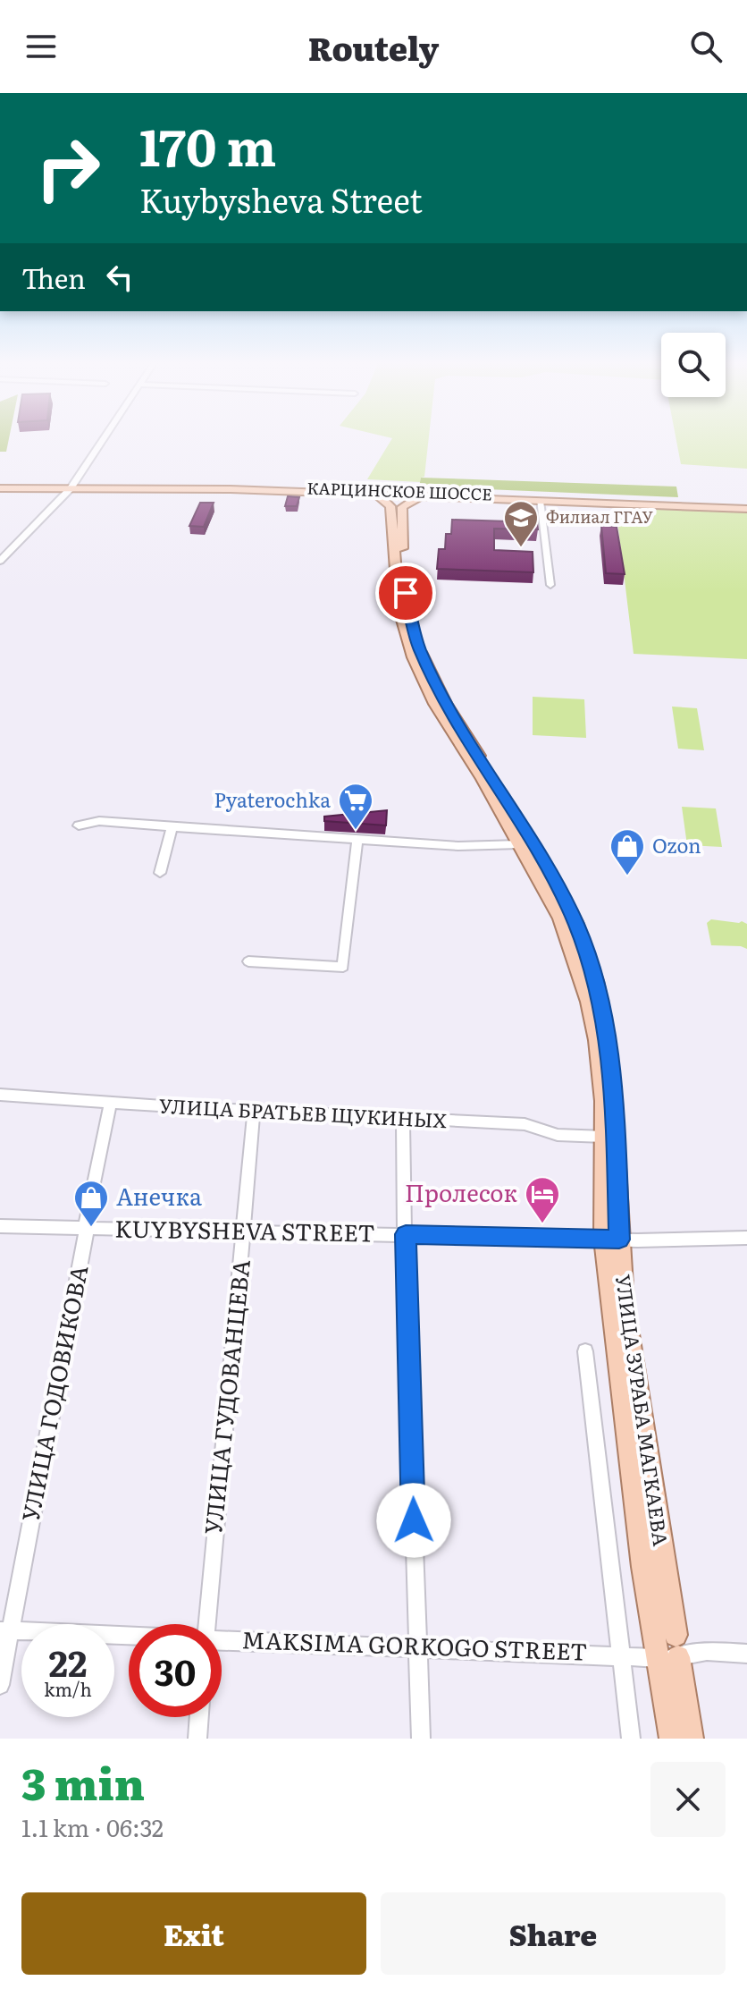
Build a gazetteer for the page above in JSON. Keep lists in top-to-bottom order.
{
  "streets": {
    "main road": ["КАРЦИНСКОЕ ШОССЕ", "УЛИЦА ЗУРАБА МАГКАЕВА"],
    "street": [
      "УЛИЦА БРАТЬЕВ ЩУКИНЫХ",
      "KUYBYSHEVA STREET",
      "УЛИЦА ГОДОВИКОВА",
      "УЛИЦА ГУДОВАНЦЕВА",
      "MAKSIMA GORKOGO STREET"
    ]
  },
  "crossings": [
    ["КАРЦИНСКОЕ ШОССЕ", "УЛИЦА ЗУРАБА МАГКАЕВА"],
    ["УЛИЦА БРАТЬЕВ ЩУКИНЫХ", "УЛИЦА ГОДОВИКОВА"],
    ["УЛИЦА БРАТЬЕВ ЩУКИНЫХ", "УЛИЦА ГУДОВАНЦЕВА"],
    ["УЛИЦА БРАТЬЕВ ЩУКИНЫХ", "УЛИЦА ЗУРАБА МАГКАЕВА"],
    ["KUYBYSHEVA STREET", "УЛИЦА ГОДОВИКОВА"],
    ["KUYBYSHEVA STREET", "УЛИЦА ГУДОВАНЦЕВА"],
    ["KUYBYSHEVA STREET", "УЛИЦА ЗУРАБА МАГКАЕВА"],
    ["УЛИЦА ГОДОВИКОВА", "MAKSIMA GORKOGO STREET"],
    ["УЛИЦА ЗУРАБА МАГКАЕВА", "MAKSIMA GORKOGO STREET"]
  ],
  "places": {
    "school or university": ["Филиал ГГАУ"],
    "supermarket": ["Pyaterochka"],
    "shop": ["Ozon", "Анечка"],
    "hotel": ["Пролесок"]
  },
  "page": {
    "header": "Routely",
    "turn": ["170 m", "Kuybysheva Street"],
    "then": "Then",
    "speed": "22 km/h",
    "limit": "30",
    "heading": ["3 min", "1.1 km · 06:32"],
    "buttons": ["Exit", "Share"]
  }
}
